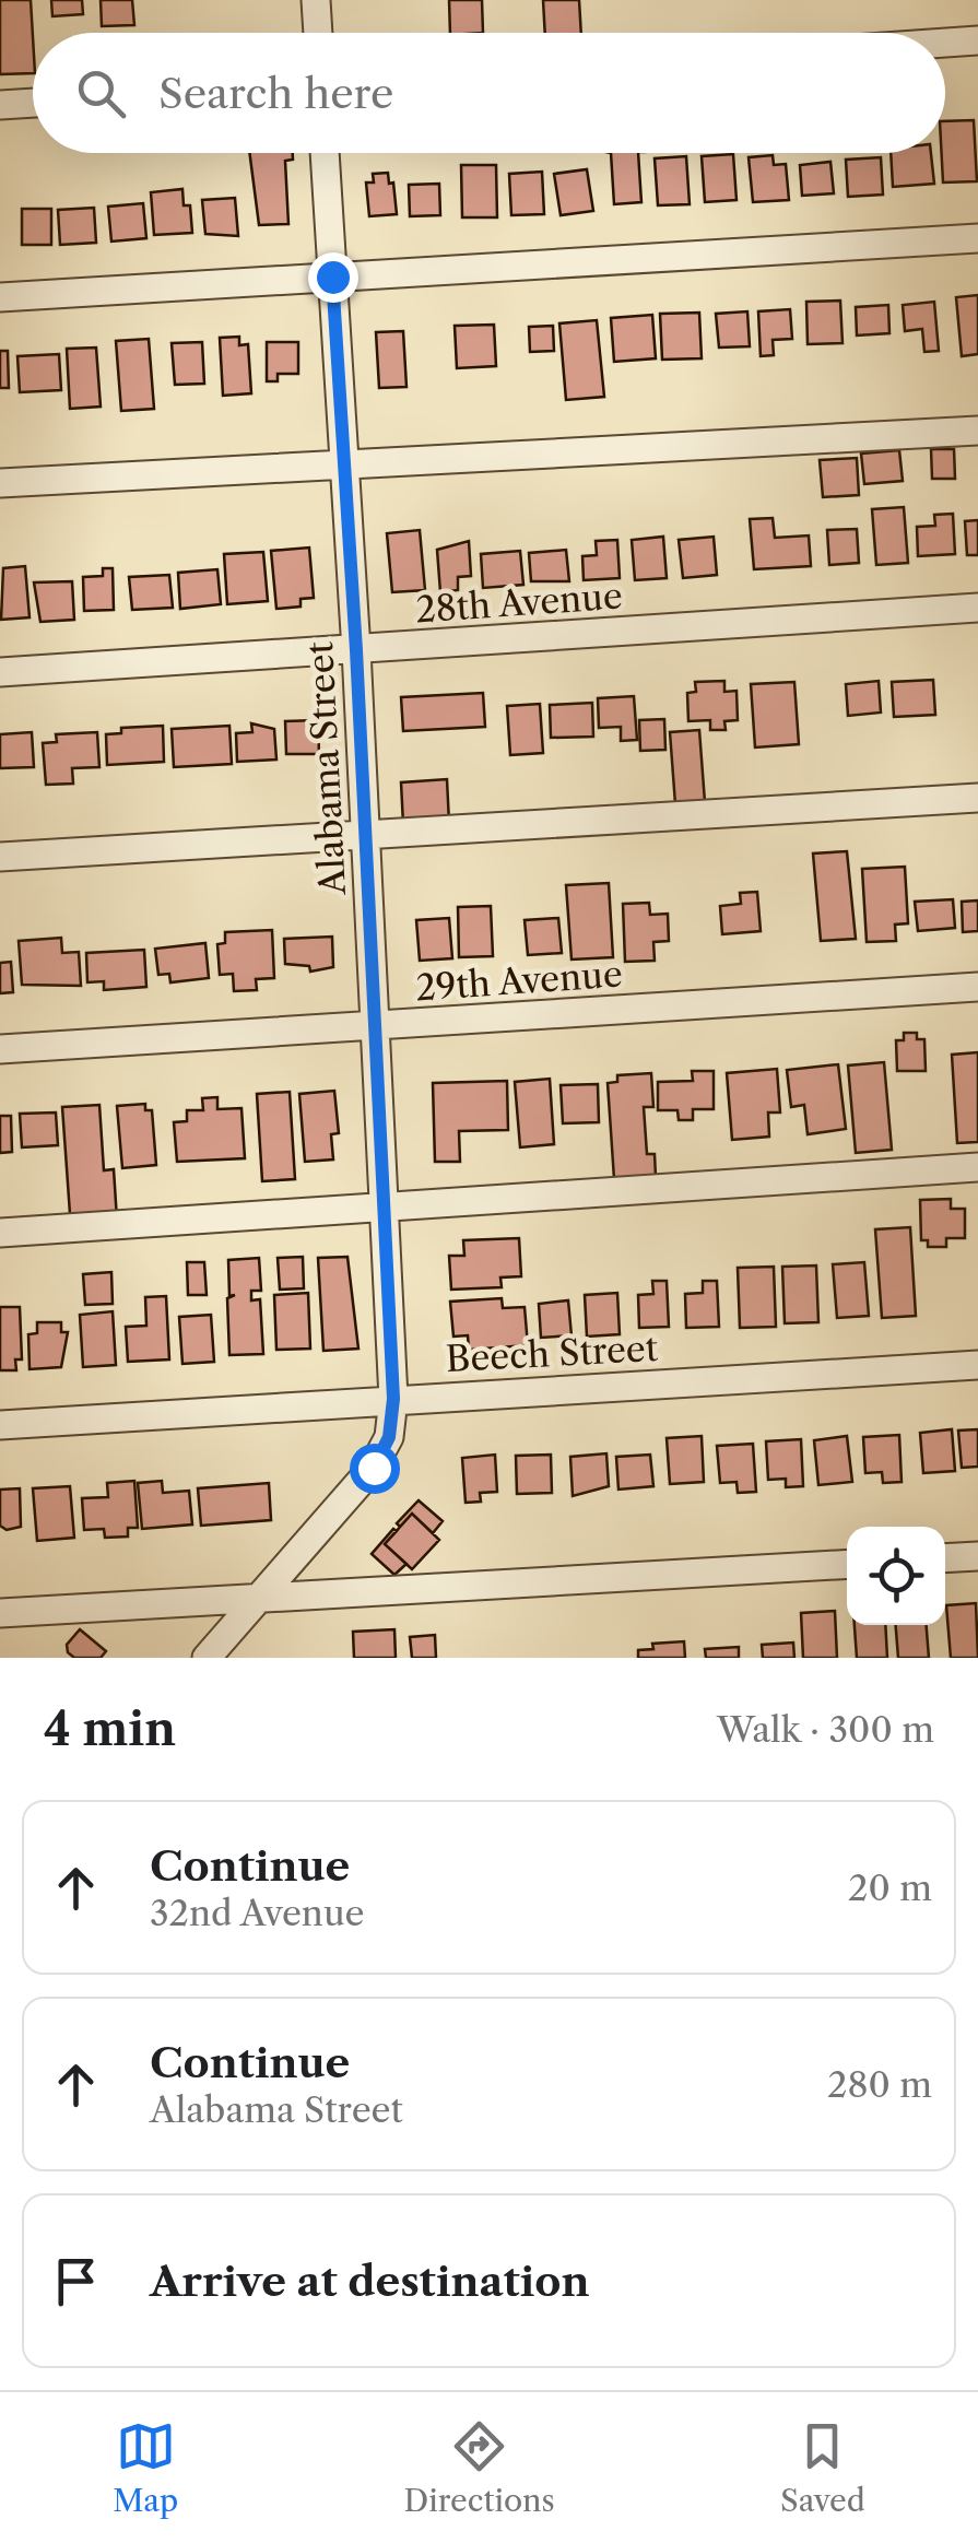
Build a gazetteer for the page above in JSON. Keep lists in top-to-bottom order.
{
  "streets": {
    "street": [
      "28th Avenue",
      "Alabama Street",
      "29th Avenue",
      "Beech Street"
    ]
  },
  "crossings": [
    ["28th Avenue", "Alabama Street"],
    ["Alabama Street", "29th Avenue"],
    ["Alabama Street", "Beech Street"]
  ],
  "page": {
    "search": "Search here",
    "heading": ["4 min", "Walk · 300 m"],
    "list": [
      ["Continue", "32nd Avenue", "20 m"],
      ["Continue", "Alabama Street", "280 m"],
      "Arrive at destination"
    ],
    "nav": ["Map", "Directions", "Saved"]
  }
}
